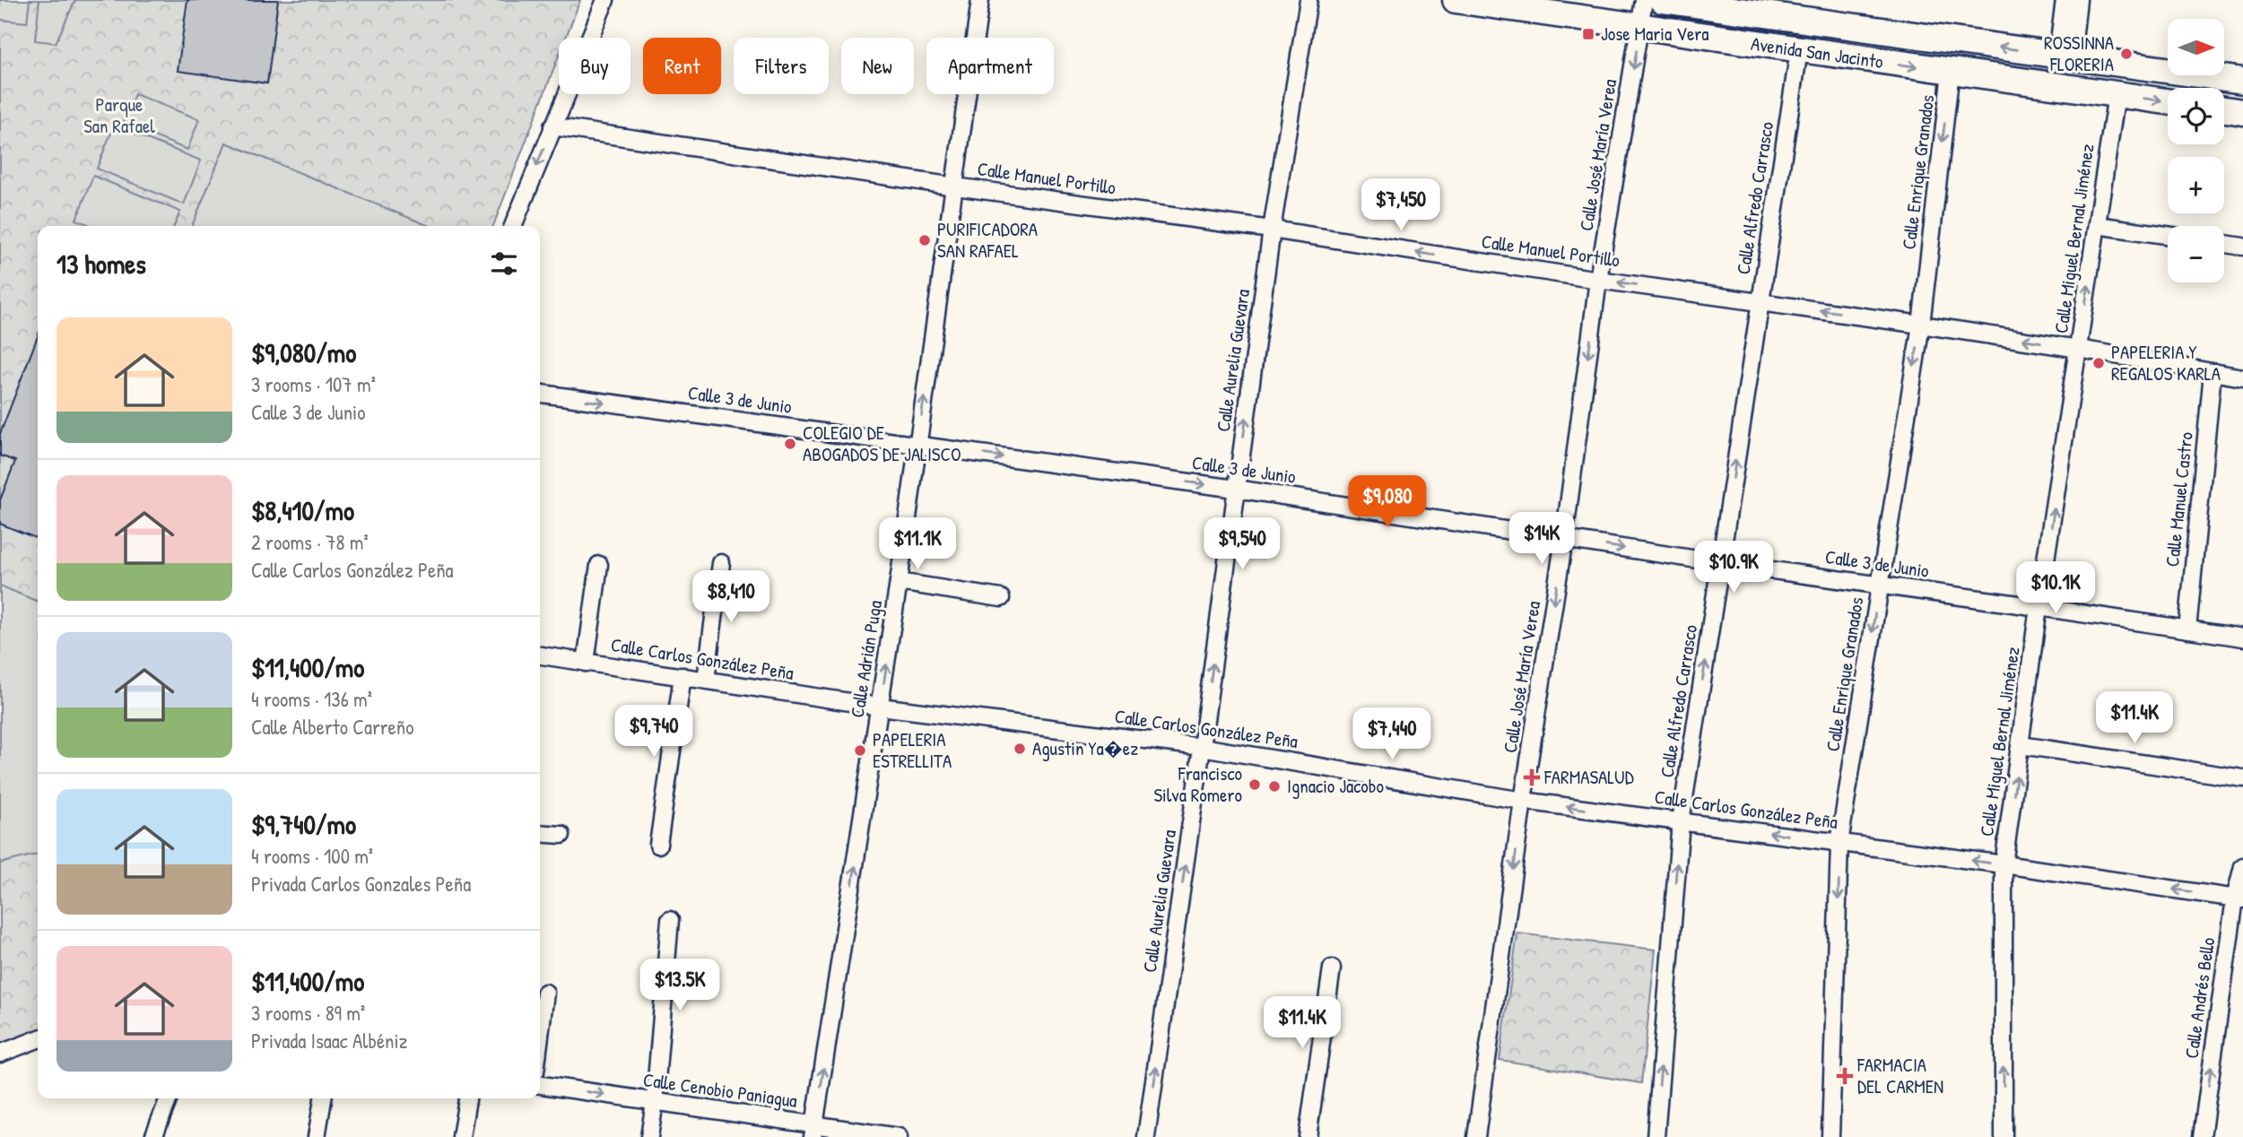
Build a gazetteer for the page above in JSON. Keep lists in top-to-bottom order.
{
  "streets": {
    "main road": ["Avenida San Jacinto"],
    "street": [
      "Calle José María Verea",
      "Calle Enrique Granados",
      "Calle Manuel Portillo",
      "Calle Alfredo Carrasco",
      "Calle Miguel Bernal Jiménez",
      "Calle Aurelia Guevara",
      "Calle 3 de Junio",
      "Calle Manuel Castro",
      "Calle Carlos González Peña",
      "Calle Adrián Puga",
      "Calle Andrés Bello",
      "Calle Cenobio Paniagua"
    ]
  },
  "crossings": [
    ["Avenida San Jacinto", "Calle José María Verea"],
    ["Avenida San Jacinto", "Calle Enrique Granados"],
    ["Avenida San Jacinto", "Calle Alfredo Carrasco"],
    ["Avenida San Jacinto", "Calle Miguel Bernal Jiménez"],
    ["Calle José María Verea", "Calle Manuel Portillo"],
    ["Calle José María Verea", "Calle 3 de Junio"],
    ["Calle José María Verea", "Calle Carlos González Peña"],
    ["Calle Enrique Granados", "Calle Manuel Portillo"],
    ["Calle Enrique Granados", "Calle 3 de Junio"],
    ["Calle Enrique Granados", "Calle Carlos González Peña"],
    ["Calle Manuel Portillo", "Calle Alfredo Carrasco"],
    ["Calle Manuel Portillo", "Calle Miguel Bernal Jiménez"],
    ["Calle Manuel Portillo", "Calle Aurelia Guevara"],
    ["Calle Manuel Portillo", "Calle Manuel Castro"],
    ["Calle Manuel Portillo", "Calle Adrián Puga"],
    ["Calle Alfredo Carrasco", "Calle 3 de Junio"],
    ["Calle Alfredo Carrasco", "Calle Carlos González Peña"],
    ["Calle Miguel Bernal Jiménez", "Calle 3 de Junio"],
    ["Calle Miguel Bernal Jiménez", "Calle Carlos González Peña"],
    ["Calle Aurelia Guevara", "Calle 3 de Junio"],
    ["Calle Aurelia Guevara", "Calle Carlos González Peña"],
    ["Calle 3 de Junio", "Calle Manuel Castro"],
    ["Calle 3 de Junio", "Calle Adrián Puga"],
    ["Calle Carlos González Peña", "Calle Adrián Puga"],
    ["Calle Carlos González Peña", "Calle Andrés Bello"],
    ["Calle Adrián Puga", "Calle Cenobio Paniagua"]
  ],
  "one_way": [
    "Calle José María Verea",
    "Calle Enrique Granados",
    "Calle Manuel Portillo",
    "Calle Alfredo Carrasco",
    "Calle Miguel Bernal Jiménez",
    "Calle Aurelia Guevara",
    "Calle 3 de Junio",
    "Calle Adrián Puga",
    "Calle Andrés Bello"
  ],
  "parks": ["Parque San Rafael"],
  "places": {
    "transit": ["Jose Maria Vera"],
    "other": [
      "ROSSINNA FLORERIA",
      "PURIFICADORA SAN RAFAEL",
      "PAPELERIA Y REGALOS KARLA",
      "COLEGIO DE ABOGADOS DE JALISCO",
      "Agustin Ya�ez",
      "PAPELERIA ESTRELLITA",
      "Francisco Silva Romero",
      "Ignacio Jacobo"
    ],
    "health": ["FARMASALUD", "FARMACIA DEL CARMEN"]
  },
  "north": "right",
  "page": {
    "map_buttons": ["+", "−"],
    "chip": [
      "Buy",
      "Rent",
      "Filters",
      "New",
      "Apartment"
    ],
    "price": [
      "$7,450",
      "$9,080",
      "$14K",
      "$11.1K",
      "$9,540",
      "$10.9K",
      "$10.1K",
      "$8,410",
      "$11.4K",
      "$9,740",
      "$7,440",
      "$13.5K",
      "$11.4K"
    ],
    "heading": "13 homes",
    "list": [
      {
        "name": "$9,080/mo",
        "note": "3 rooms · 107 m² · Calle 3 de Junio"
      },
      {
        "name": "$8,410/mo",
        "note": "2 rooms · 78 m² · Calle Carlos González Peña"
      },
      {
        "name": "$11,400/mo",
        "note": "4 rooms · 136 m² · Calle Alberto Carreño"
      },
      {
        "name": "$9,740/mo",
        "note": "4 rooms · 100 m² · Privada Carlos Gonzales Peña"
      },
      {
        "name": "$11,400/mo",
        "note": "3 rooms · 89 m² · Privada Isaac Albéniz"
      }
    ]
  }
}
